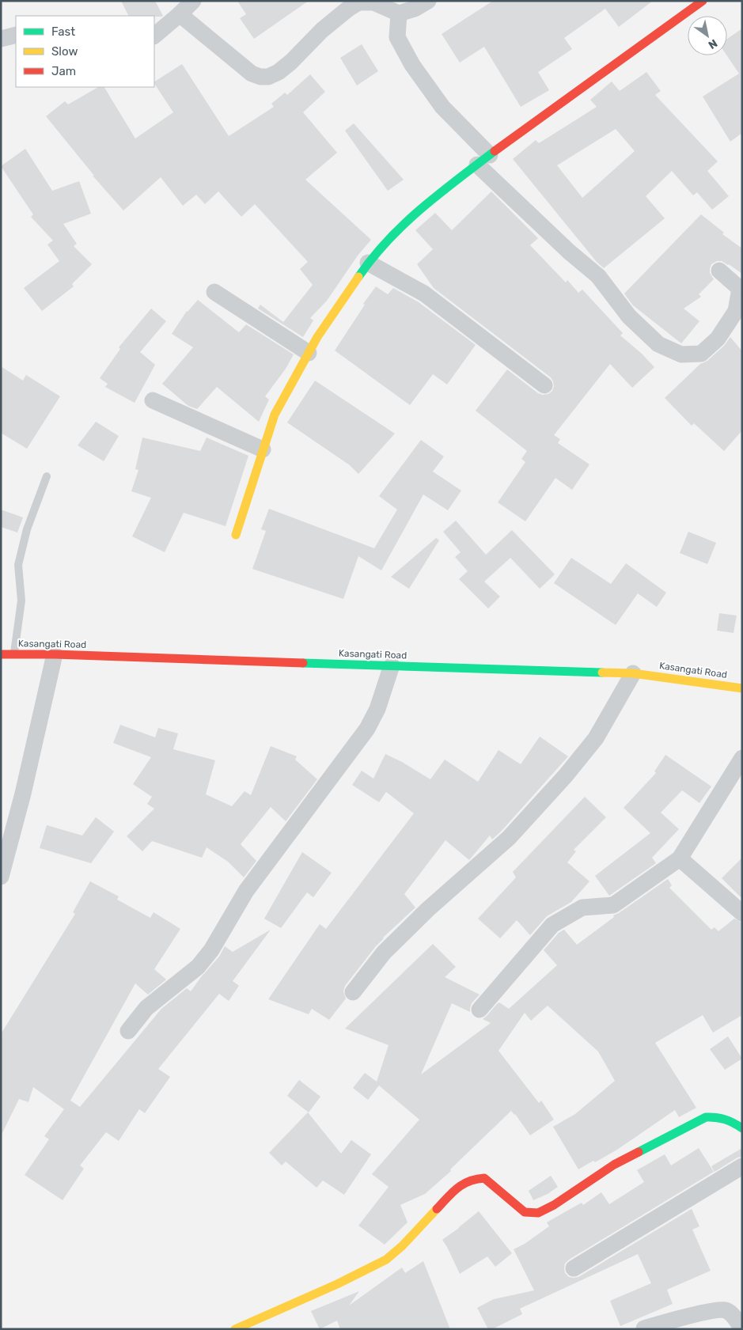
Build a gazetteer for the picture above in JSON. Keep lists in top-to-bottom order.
{
  "streets": {
    "street": ["Kasangati Road"]
  },
  "legend": ["Fast", "Slow", "Jam"],
  "north": "bottom right"
}
